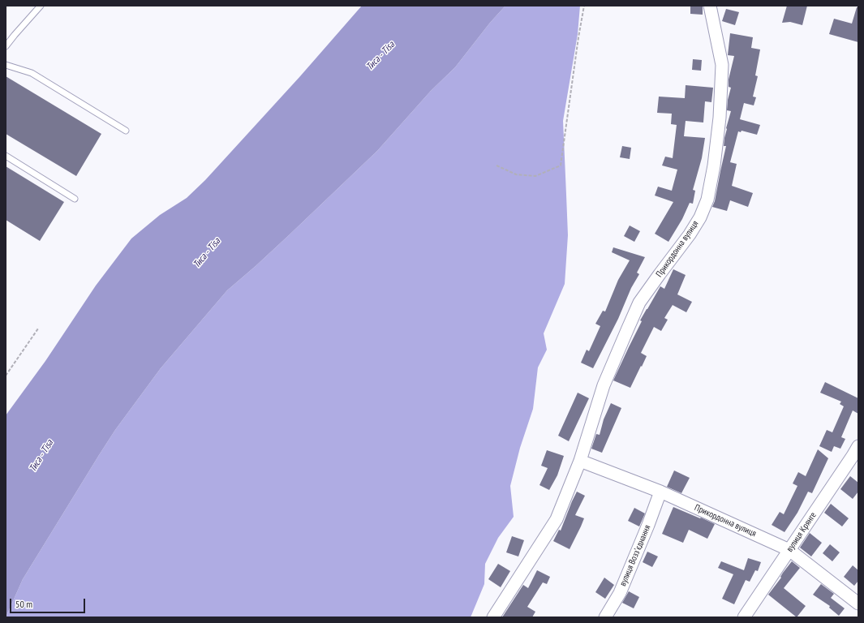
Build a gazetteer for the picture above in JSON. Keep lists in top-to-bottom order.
{
  "streets": {
    "street": ["Прикордонна вулиця", "вулиця Крянге", "вулиця Воззʼєднання"]
  },
  "crossings": [
    ["Прикордонна вулиця", "вулиця Крянге"],
    ["Прикордонна вулиця", "вулиця Воззʼєднання"]
  ],
  "water": ["Тиса - Tisa"],
  "scale_bar": "50 m"
}
